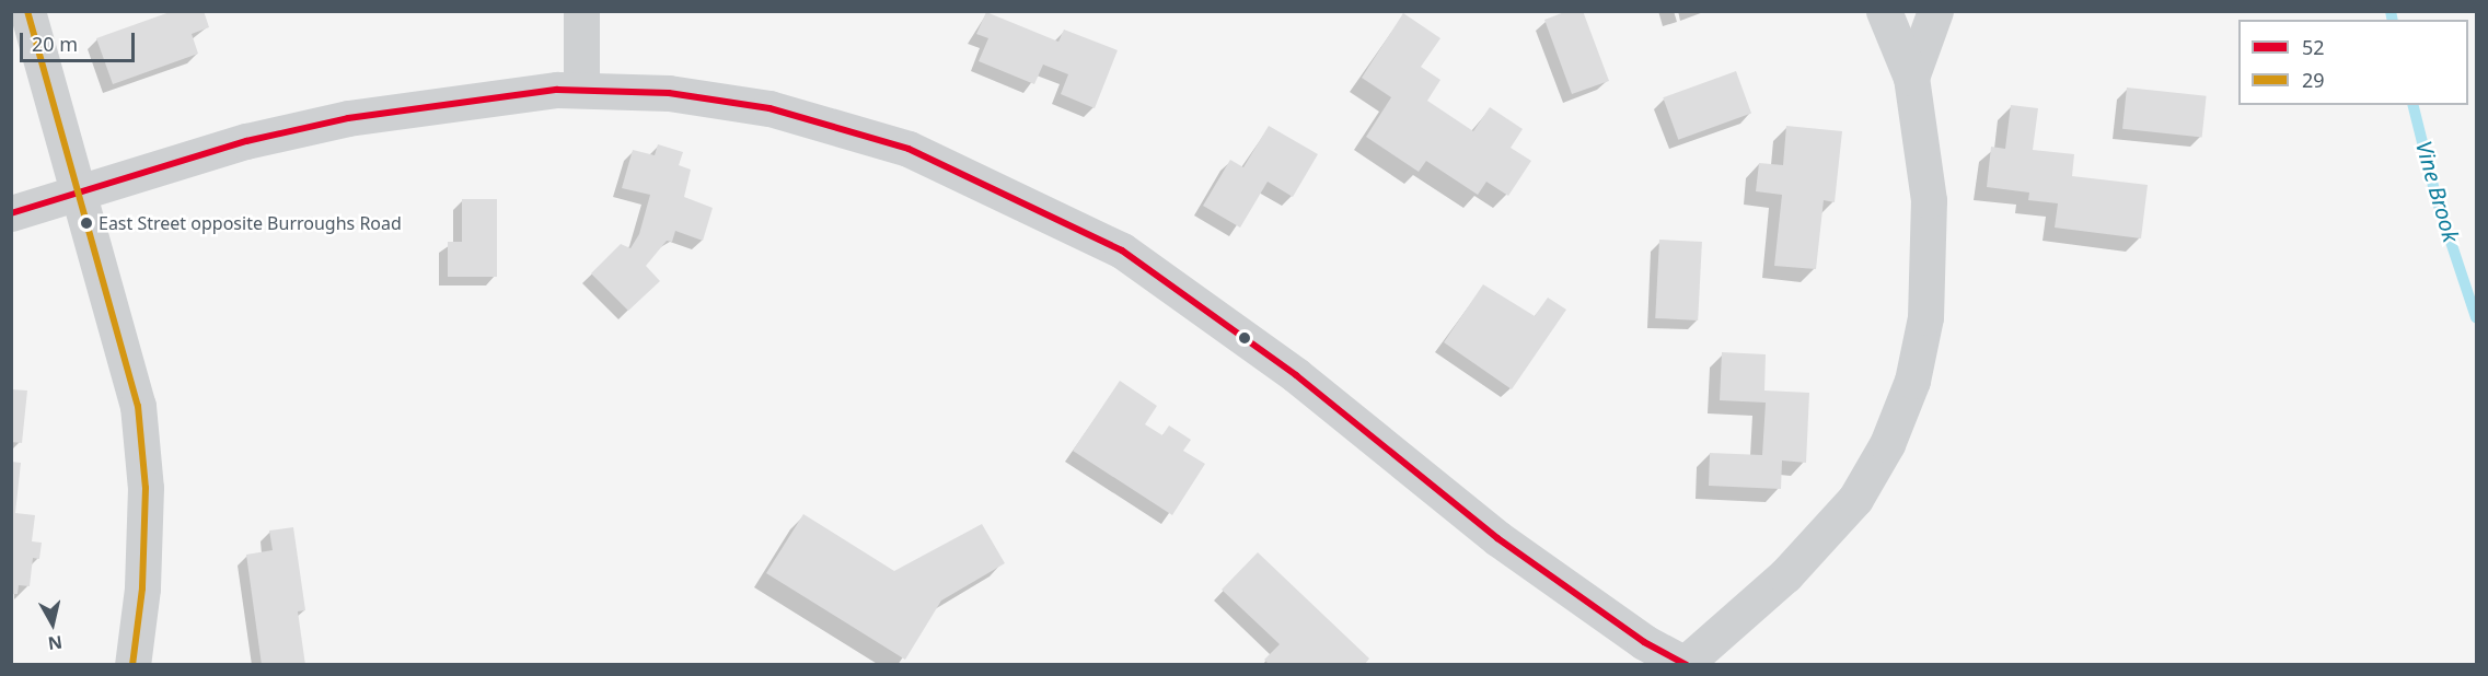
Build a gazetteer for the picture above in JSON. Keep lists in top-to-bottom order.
{
  "water": ["Vine Brook"],
  "places": ["East Street opposite Burroughs Road"],
  "lines": ["transit line 29", "transit line 52"],
  "legend": ["52", "29"],
  "scale_bar": "20 m",
  "north": "bottom"
}
